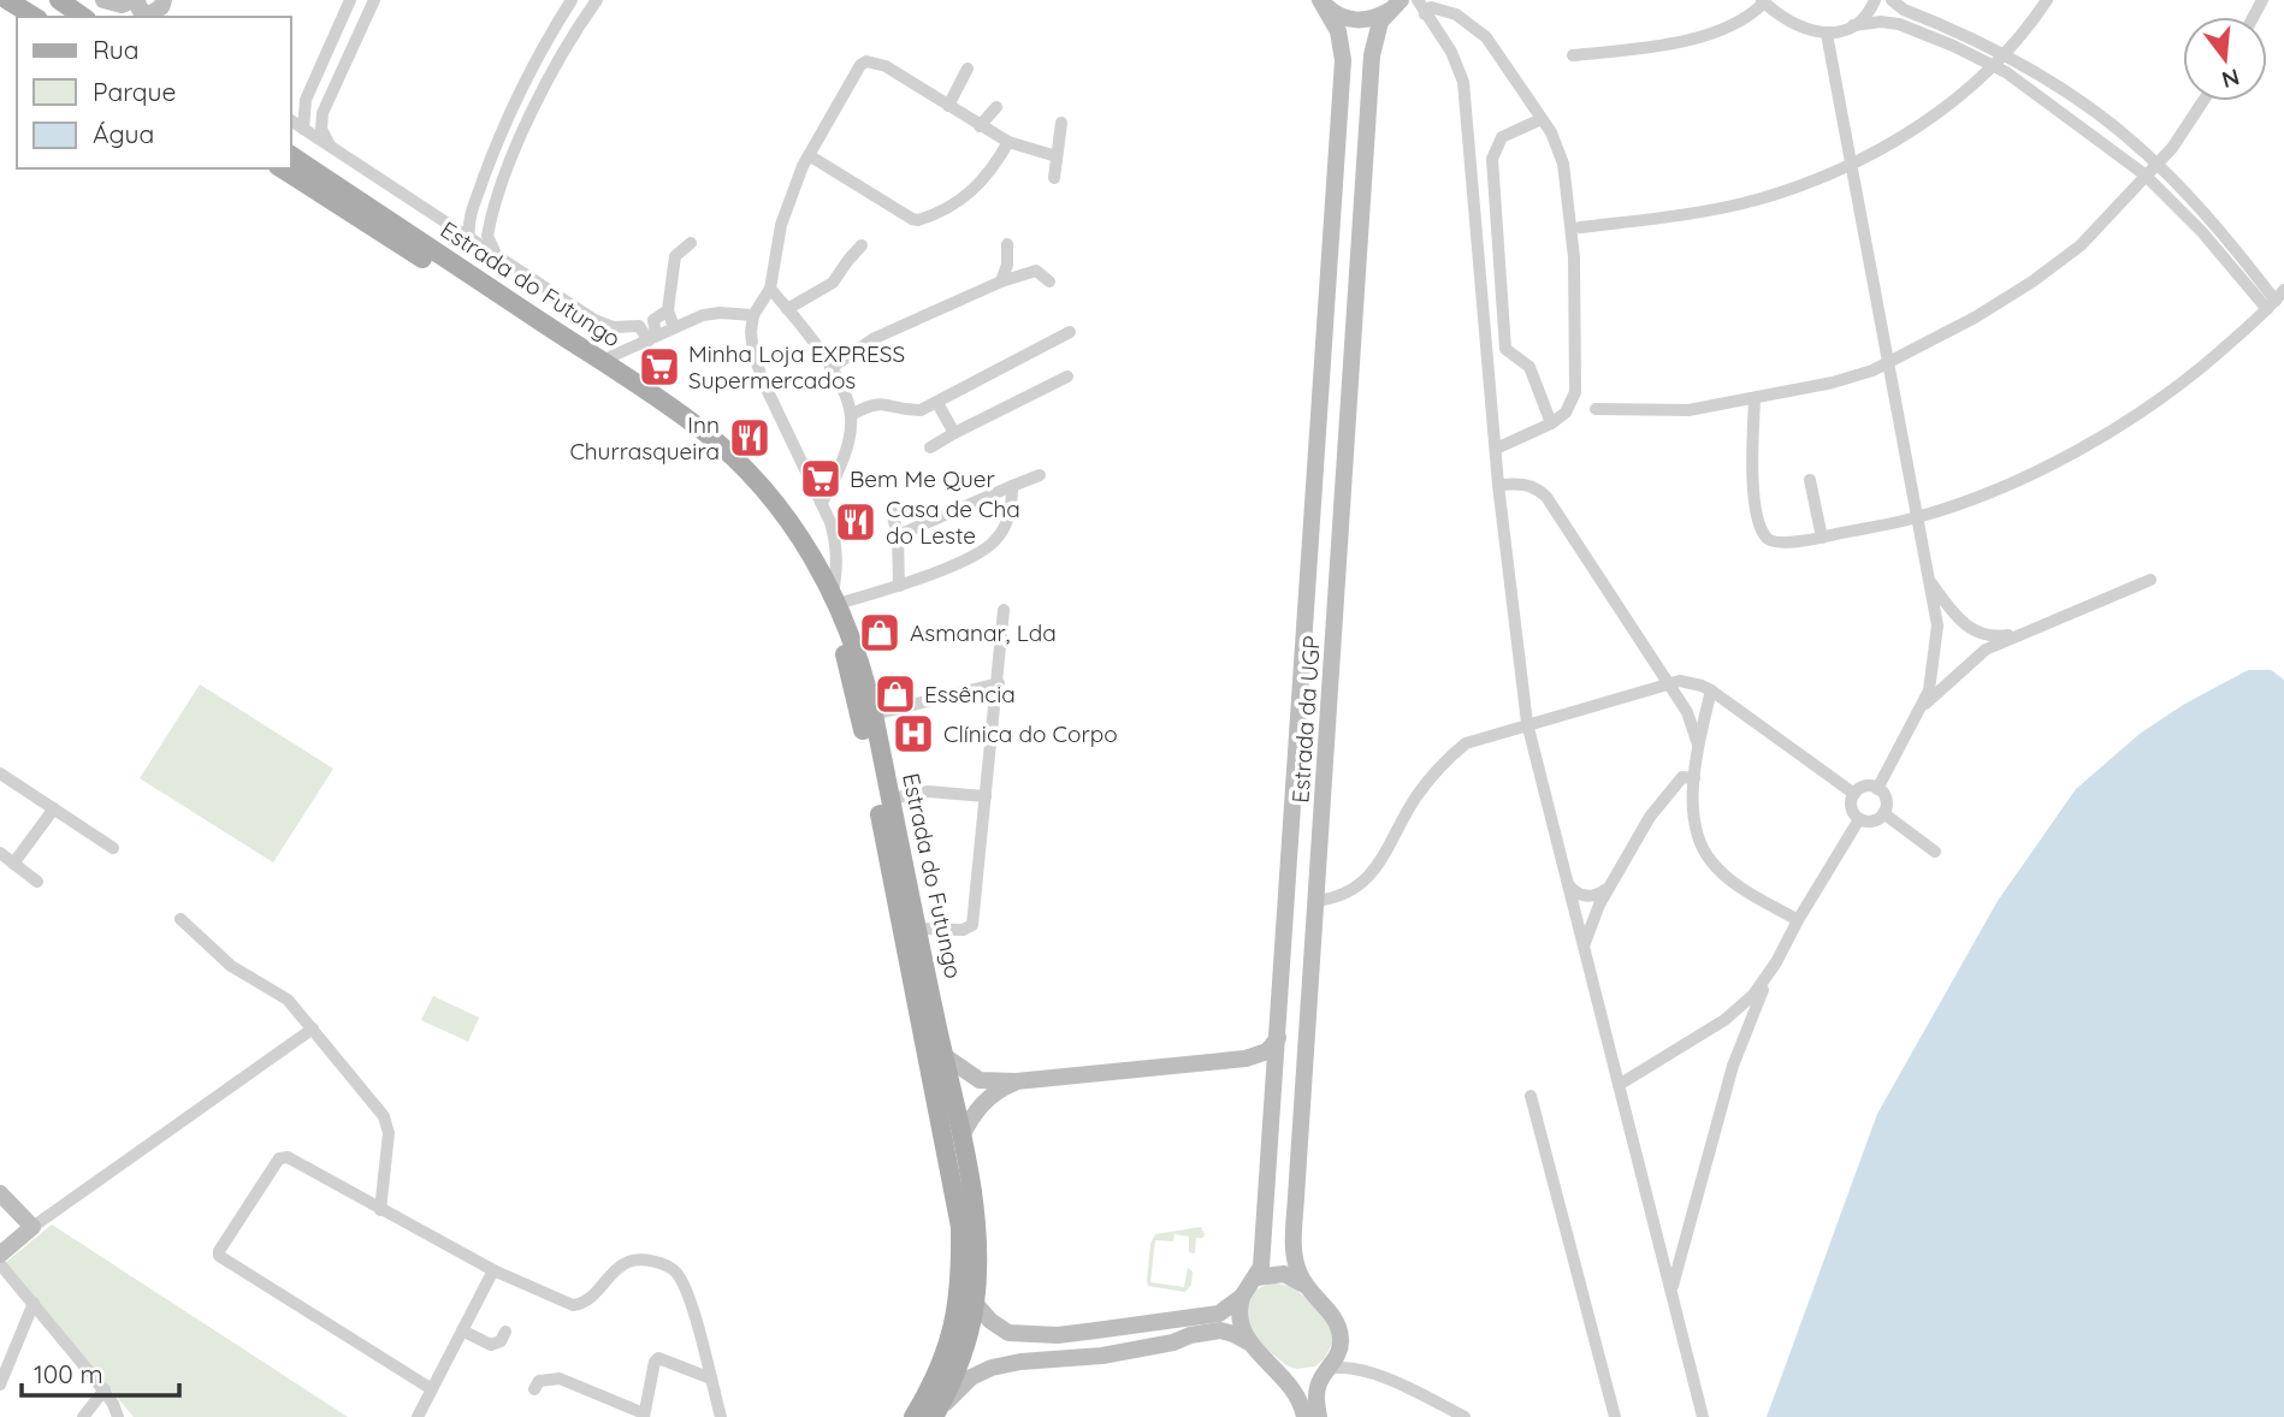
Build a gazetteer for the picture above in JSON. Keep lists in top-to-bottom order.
{
  "streets": {
    "main road": ["Estrada do Futungo", "Estrada da UGP"]
  },
  "places": {
    "supermarket": ["Minha Loja EXPRESS Supermercados", "Bem Me Quer"],
    "restaurant": ["Inn Churrasqueira", "Casa de Cha do Leste"],
    "shop": ["Asmanar, Lda", "Essência"],
    "hospital": ["Clínica do Corpo"]
  },
  "legend": ["Rua", "Parque", "Água"],
  "scale_bar": "100 m",
  "north": "bottom"
}
